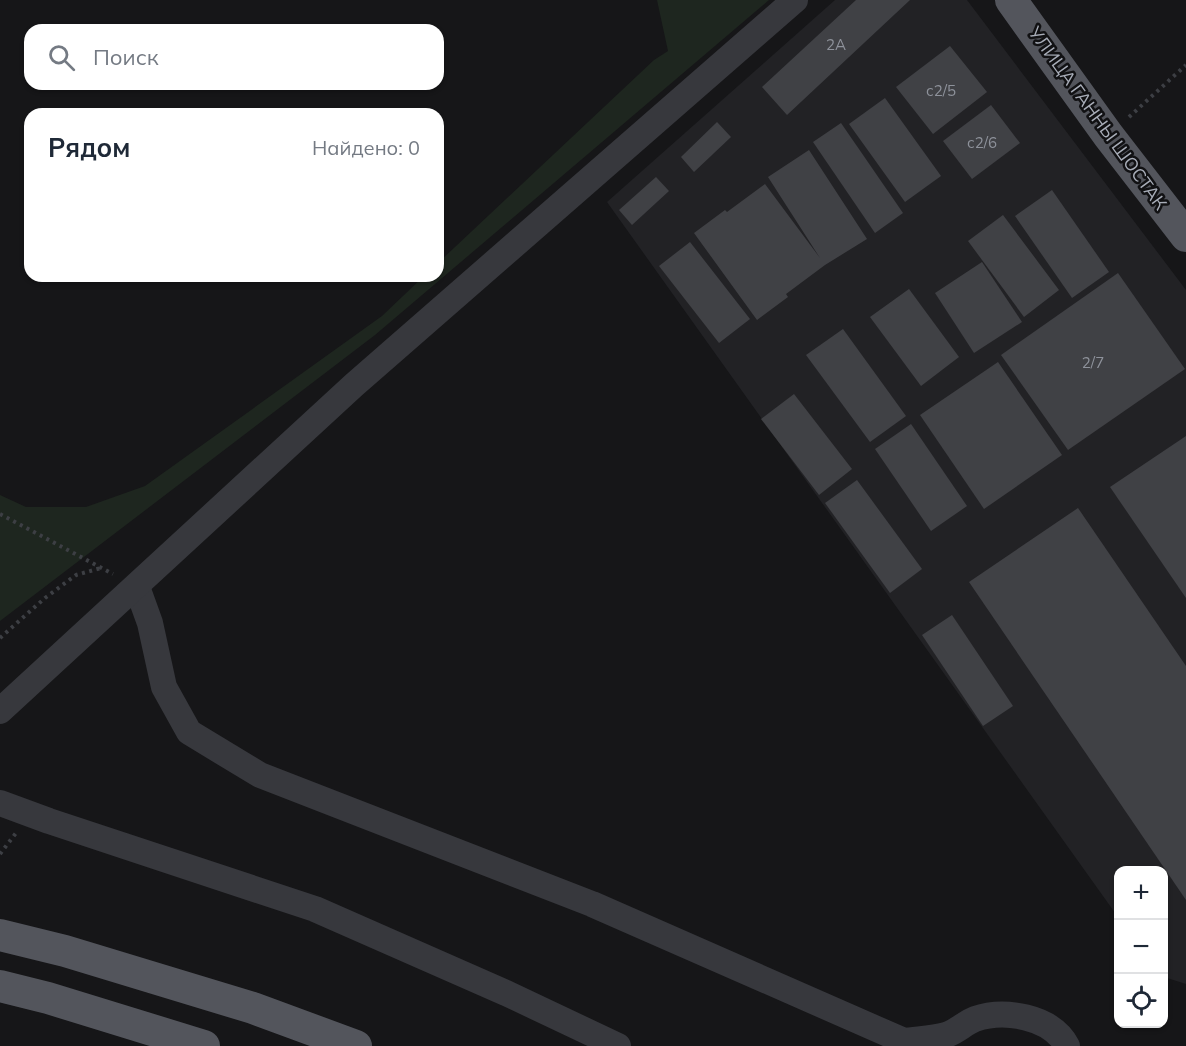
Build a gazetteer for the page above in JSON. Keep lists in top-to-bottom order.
{
  "streets": {
    "main road": ["УЛИЦА ГАННЫ ШОСТАК"]
  },
  "house_numbers": [
    "2А",
    "с2/5",
    "с2/6",
    "2/7"
  ],
  "page": {
    "search": "Поиск",
    "heading": ["Рядом", "Найдено: 0"],
    "map_buttons": ["+", "−"]
  }
}
